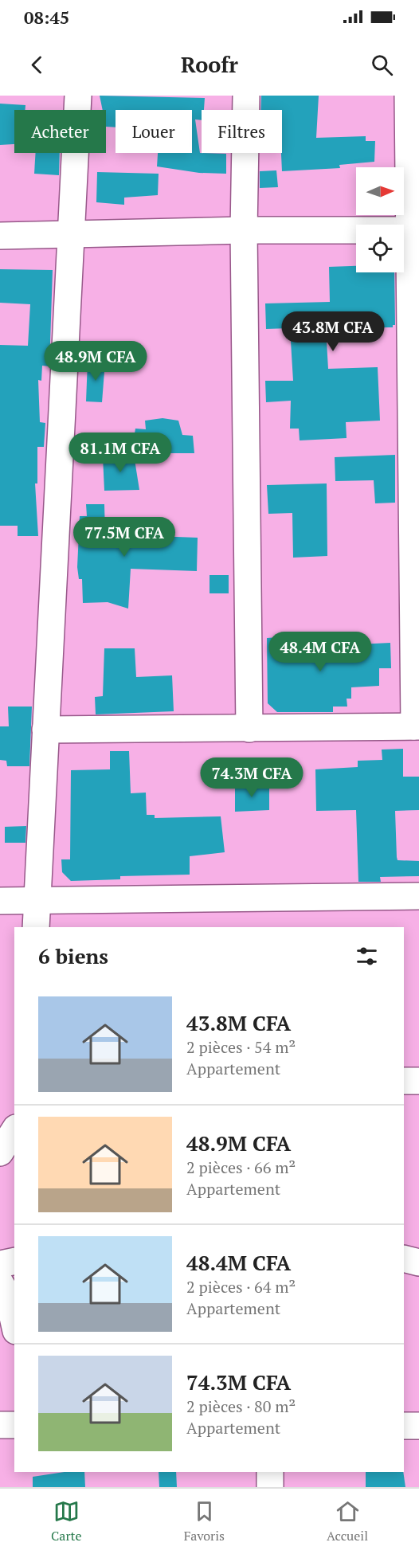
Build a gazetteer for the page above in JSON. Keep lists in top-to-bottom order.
{
  "north": "right",
  "page": {
    "status": "08:45",
    "header": "Roofr",
    "chip": ["Acheter", "Louer", "Filtres"],
    "price": [
      "43.8M CFA",
      "48.9M CFA",
      "81.1M CFA",
      "77.5M CFA",
      "48.4M CFA",
      "74.3M CFA"
    ],
    "heading": "6 biens",
    "list": [
      {
        "name": "43.8M CFA",
        "note": "2 pièces · 54 m² · Appartement"
      },
      {
        "name": "48.9M CFA",
        "note": "2 pièces · 66 m² · Appartement"
      },
      {
        "name": "48.4M CFA",
        "note": "2 pièces · 64 m² · Appartement"
      },
      {
        "name": "74.3M CFA",
        "note": "2 pièces · 80 m² · Appartement"
      }
    ],
    "tabs": ["Carte", "Favoris", "Accueil"]
  }
}
